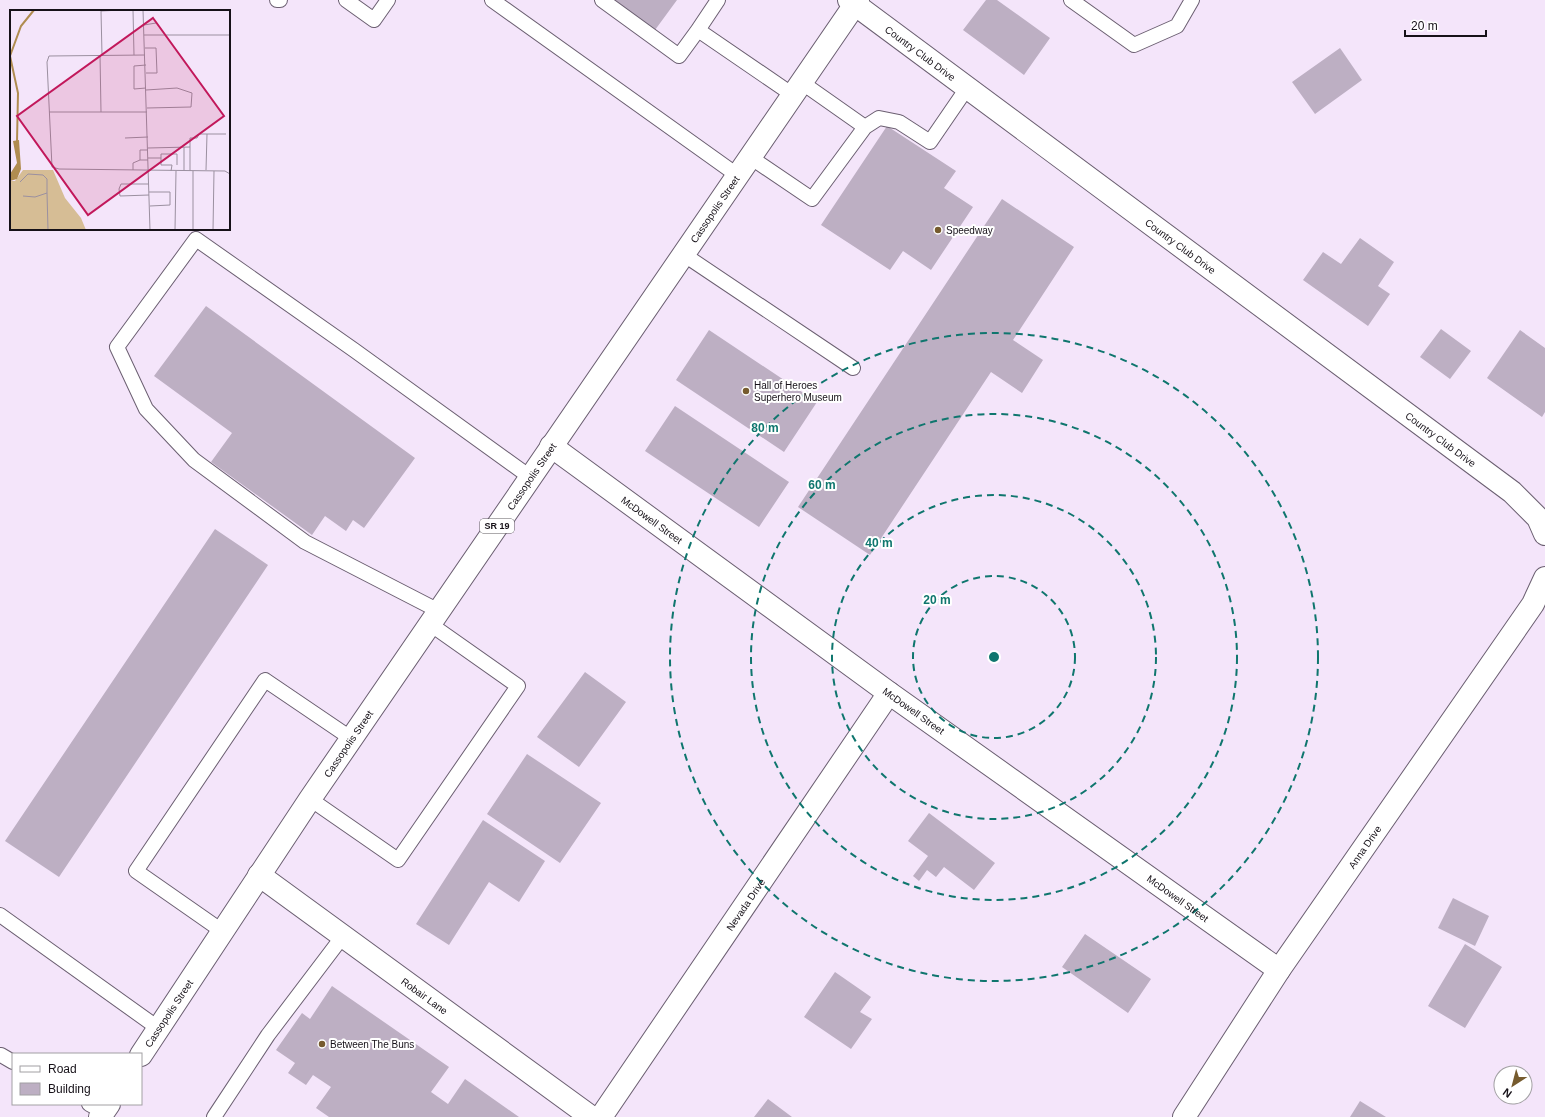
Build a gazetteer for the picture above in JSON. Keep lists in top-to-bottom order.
{
  "streets": {
    "street": [
      "Country Club Drive",
      "Cassopolis Street",
      "McDowell Street",
      "SR 19",
      "Anna Drive",
      "Nevada Drive",
      "Robair Lane"
    ]
  },
  "crossings": [
    ["Country Club Drive", "Cassopolis Street"],
    ["Cassopolis Street", "McDowell Street"],
    ["Cassopolis Street", "Robair Lane"],
    ["McDowell Street", "Anna Drive"],
    ["McDowell Street", "Nevada Drive"]
  ],
  "places": ["Speedway", "Hall of Heroes Superhero Museum", "Between The Buns"],
  "legend": ["Road", "Building"],
  "scale_bar": "20 m",
  "north": "bottom left",
  "rings": [
    "80 m",
    "60 m",
    "40 m",
    "20 m"
  ]
}
